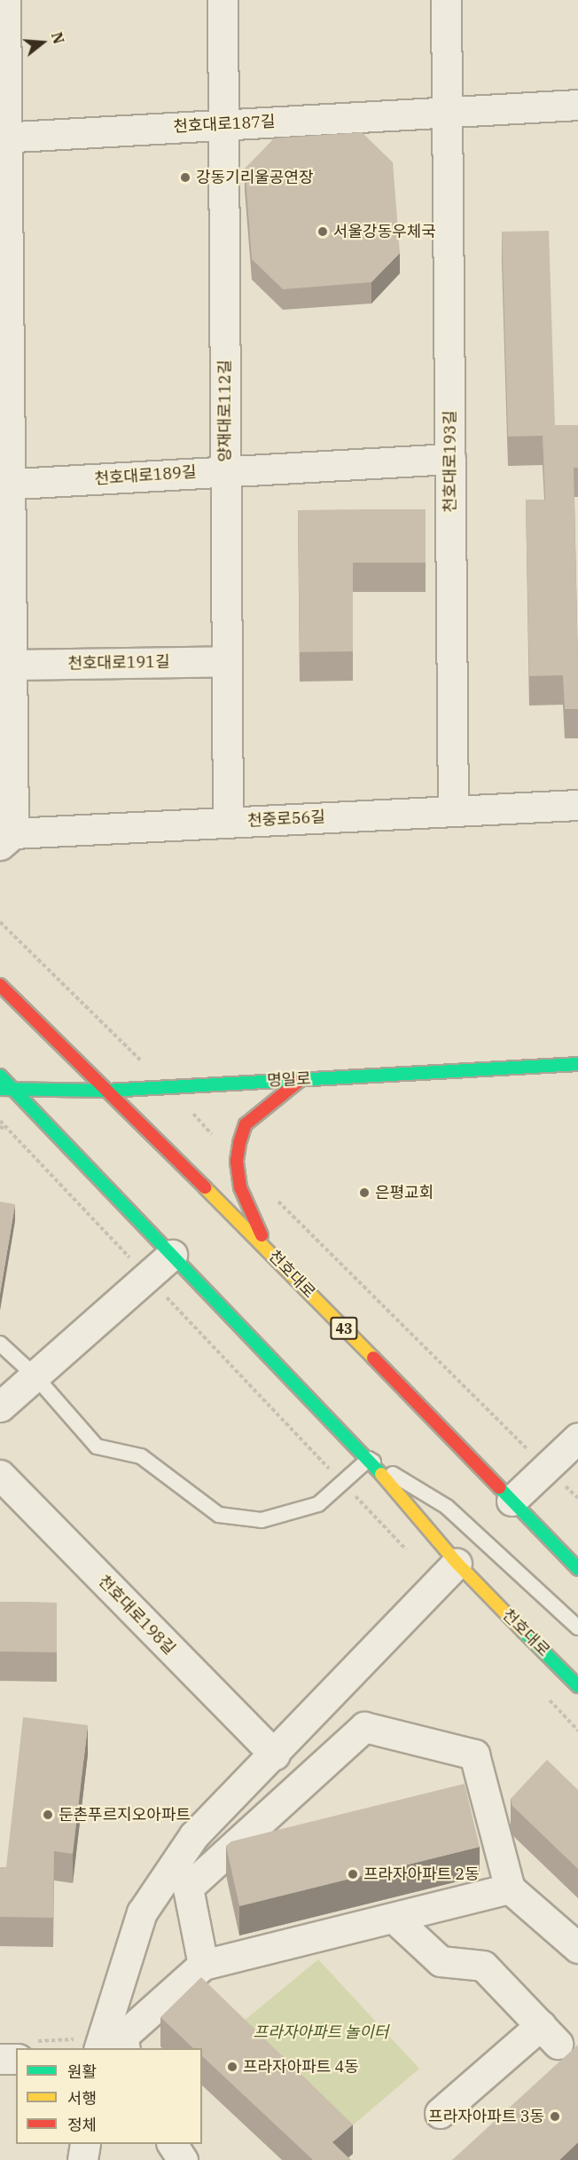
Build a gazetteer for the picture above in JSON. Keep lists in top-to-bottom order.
{
  "streets": {
    "main road": ["명일로", "천호대로", "43"],
    "street": [
      "천호대로187길",
      "양재대로112길",
      "천호대로193길",
      "천호대로189길",
      "천호대로191길",
      "천중로56길",
      "천호대로198길"
    ]
  },
  "crossings": [
    ["천호대로187길", "양재대로112길"],
    ["천호대로187길", "천호대로193길"],
    ["양재대로112길", "천호대로189길"],
    ["양재대로112길", "천호대로191길"],
    ["양재대로112길", "천중로56길"],
    ["천호대로193길", "천호대로189길"],
    ["천호대로193길", "천중로56길"],
    ["명일로", "천호대로"]
  ],
  "parks": ["프라자아파트 놀이터"],
  "places": [
    "강동기리울공연장",
    "서울강동우체국",
    "은평교회",
    "둔촌푸르지오아파트",
    "프라자아파트 2동",
    "프라자아파트 4동",
    "프라자아파트 3동"
  ],
  "legend": ["원활", "서행", "정체"],
  "north": "right"
}
